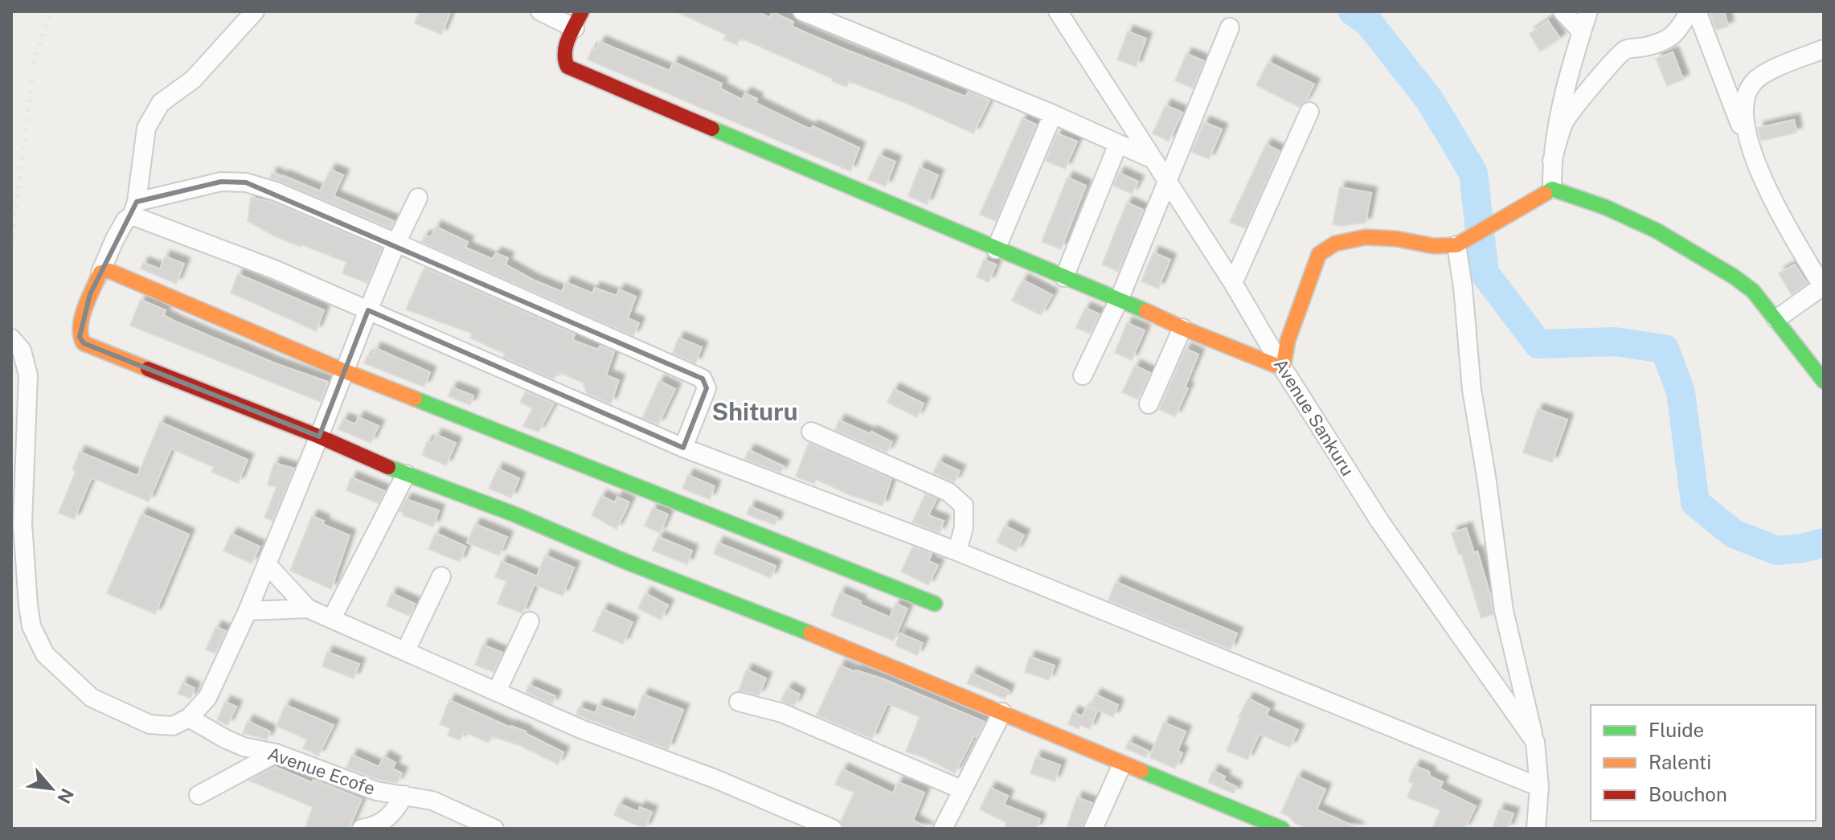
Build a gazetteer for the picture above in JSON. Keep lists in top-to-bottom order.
{
  "streets": {
    "street": ["Avenue Sankuru", "Avenue Ecofe"]
  },
  "districts": ["Shituru"],
  "legend": ["Fluide", "Ralenti", "Bouchon"],
  "north": "bottom right"
}
